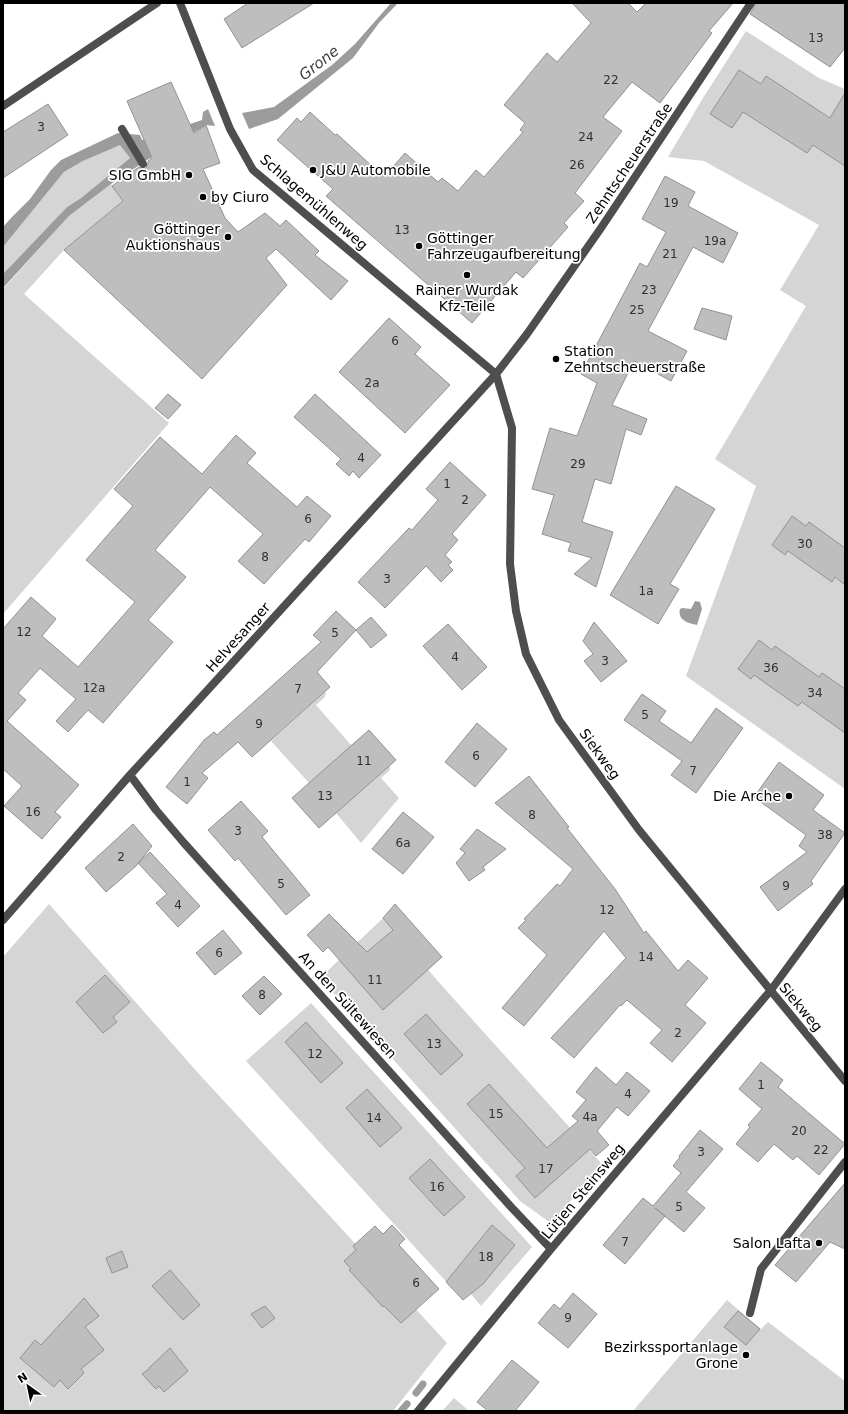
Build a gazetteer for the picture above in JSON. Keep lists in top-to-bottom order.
{
  "streets": {
    "street": [
      "Zehntscheuerstraße",
      "Schlagemühlenweg",
      "Helvesanger",
      "Siekweg",
      "An den Sültewiesen",
      "Lütjen Steinsweg"
    ]
  },
  "crossings": [
    ["Zehntscheuerstraße", "Schlagemühlenweg"],
    ["Zehntscheuerstraße", "Helvesanger"],
    ["Zehntscheuerstraße", "Siekweg"],
    ["Schlagemühlenweg", "Helvesanger"],
    ["Schlagemühlenweg", "Siekweg"],
    ["Helvesanger", "Siekweg"],
    ["Helvesanger", "An den Sültewiesen"],
    ["Siekweg", "Lütjen Steinsweg"],
    ["An den Sültewiesen", "Lütjen Steinsweg"]
  ],
  "water": ["Grone"],
  "places": [
    "J&U Automobile",
    "SIG GmbH",
    "by Ciuro",
    "Göttinger Auktionshaus",
    "Göttinger Fahrzeugaufbereitung",
    "Rainer Wurdak Kfz-Teile",
    "Station Zehntscheuerstraße",
    "Die Arche",
    "Salon Lafta",
    "Bezirkssportanlage Grone"
  ],
  "house_numbers": [
    "13",
    "22",
    "3",
    "24",
    "26",
    "19",
    "13",
    "19a",
    "21",
    "23",
    "25",
    "6",
    "2a",
    "4",
    "29",
    "1",
    "2",
    "6",
    "30",
    "8",
    "3",
    "1a",
    "12",
    "5",
    "4",
    "3",
    "36",
    "12a",
    "7",
    "34",
    "5",
    "9",
    "6",
    "11",
    "7",
    "1",
    "13",
    "16",
    "8",
    "3",
    "38",
    "6a",
    "2",
    "5",
    "9",
    "4",
    "12",
    "6",
    "14",
    "11",
    "8",
    "2",
    "13",
    "12",
    "1",
    "4",
    "15",
    "4a",
    "14",
    "20",
    "22",
    "3",
    "17",
    "16",
    "5",
    "7",
    "18",
    "6",
    "9"
  ],
  "north": "top left"
}
